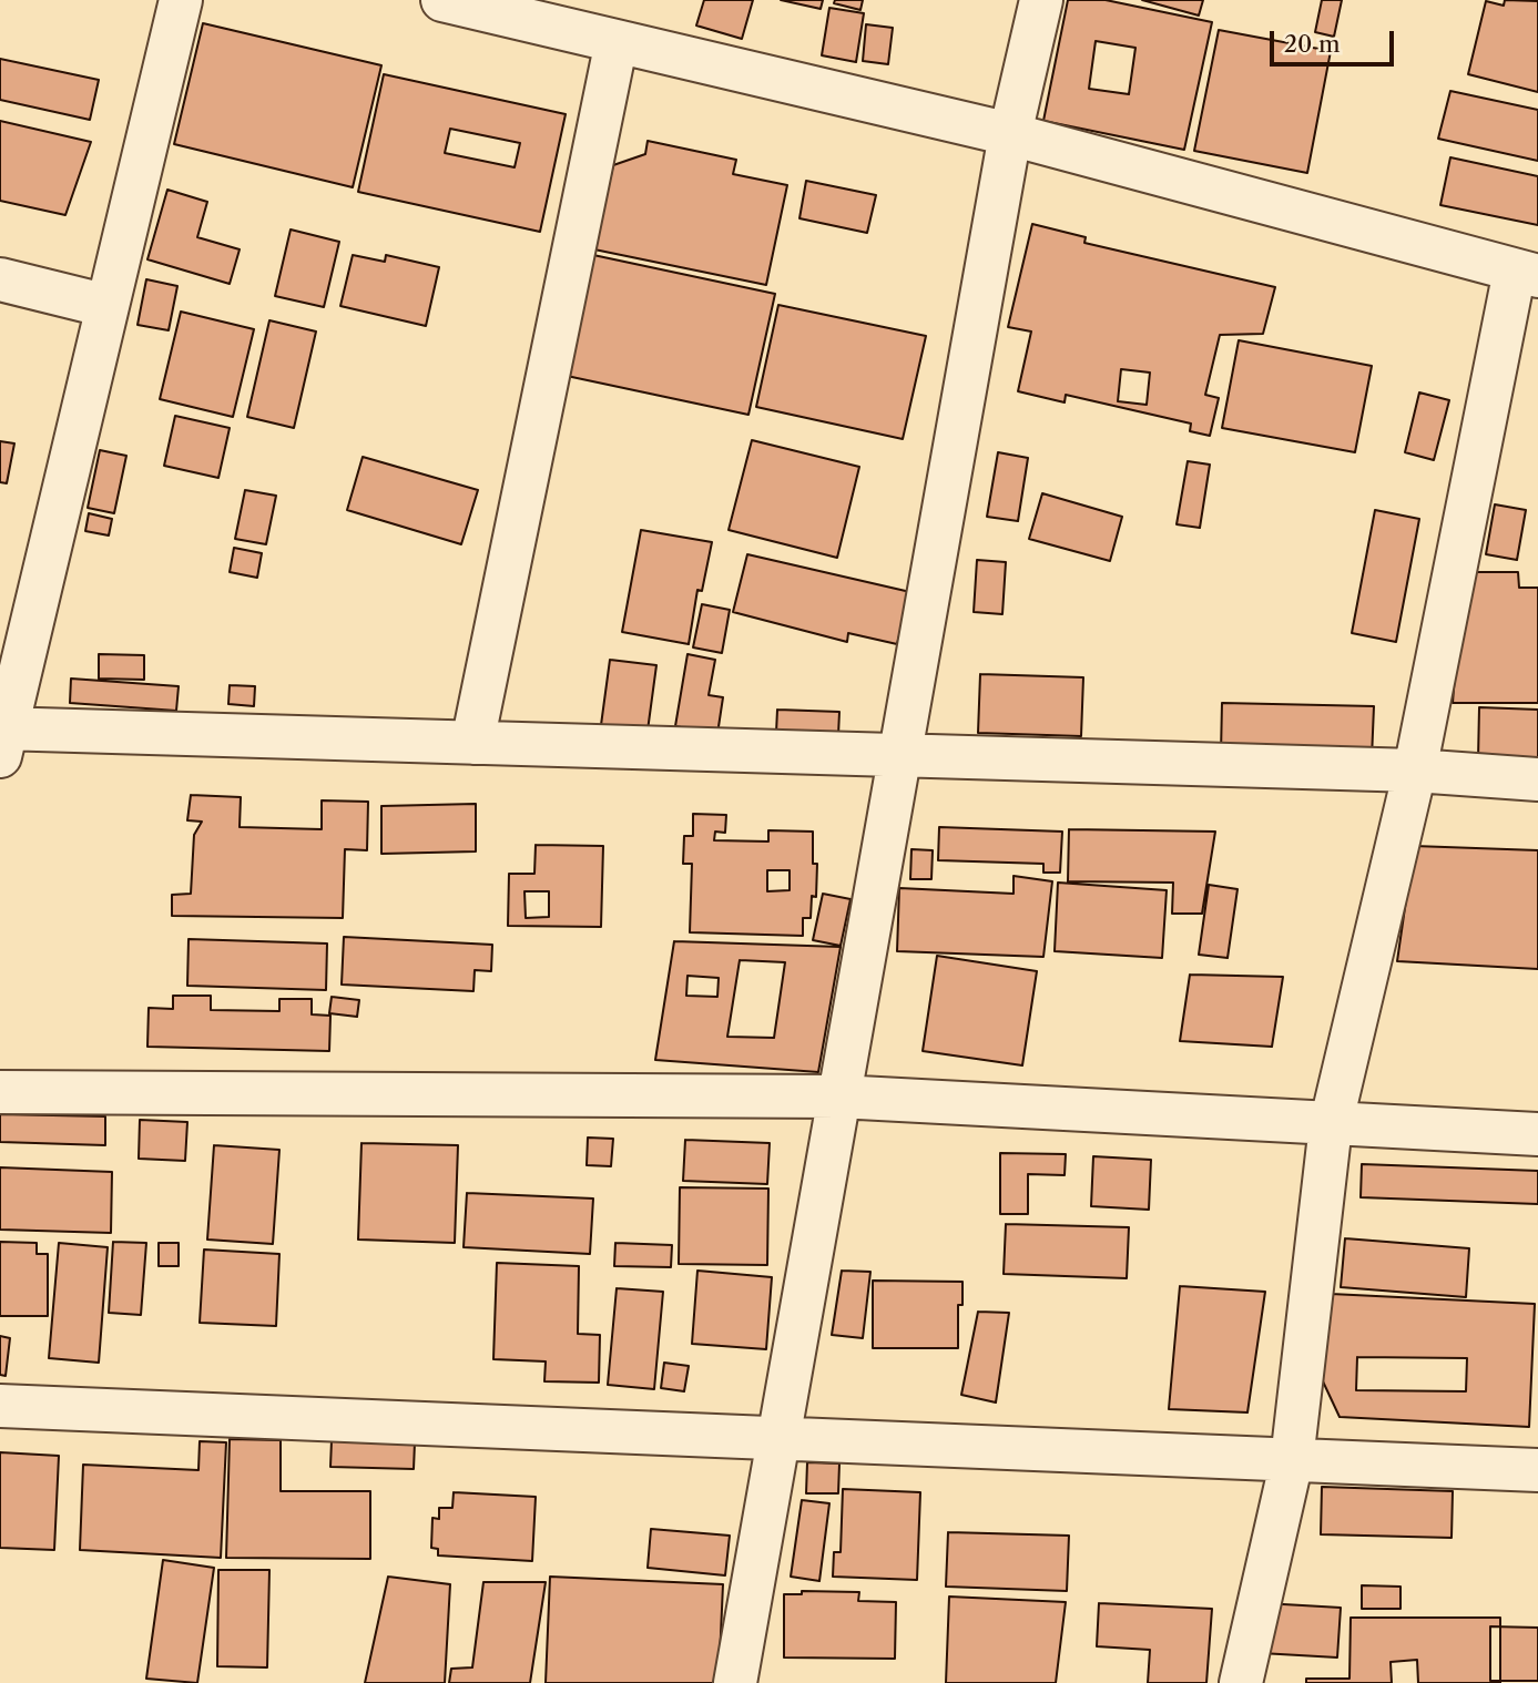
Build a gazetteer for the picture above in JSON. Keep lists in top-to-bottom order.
{
  "scale_bar": "20 m"
}
